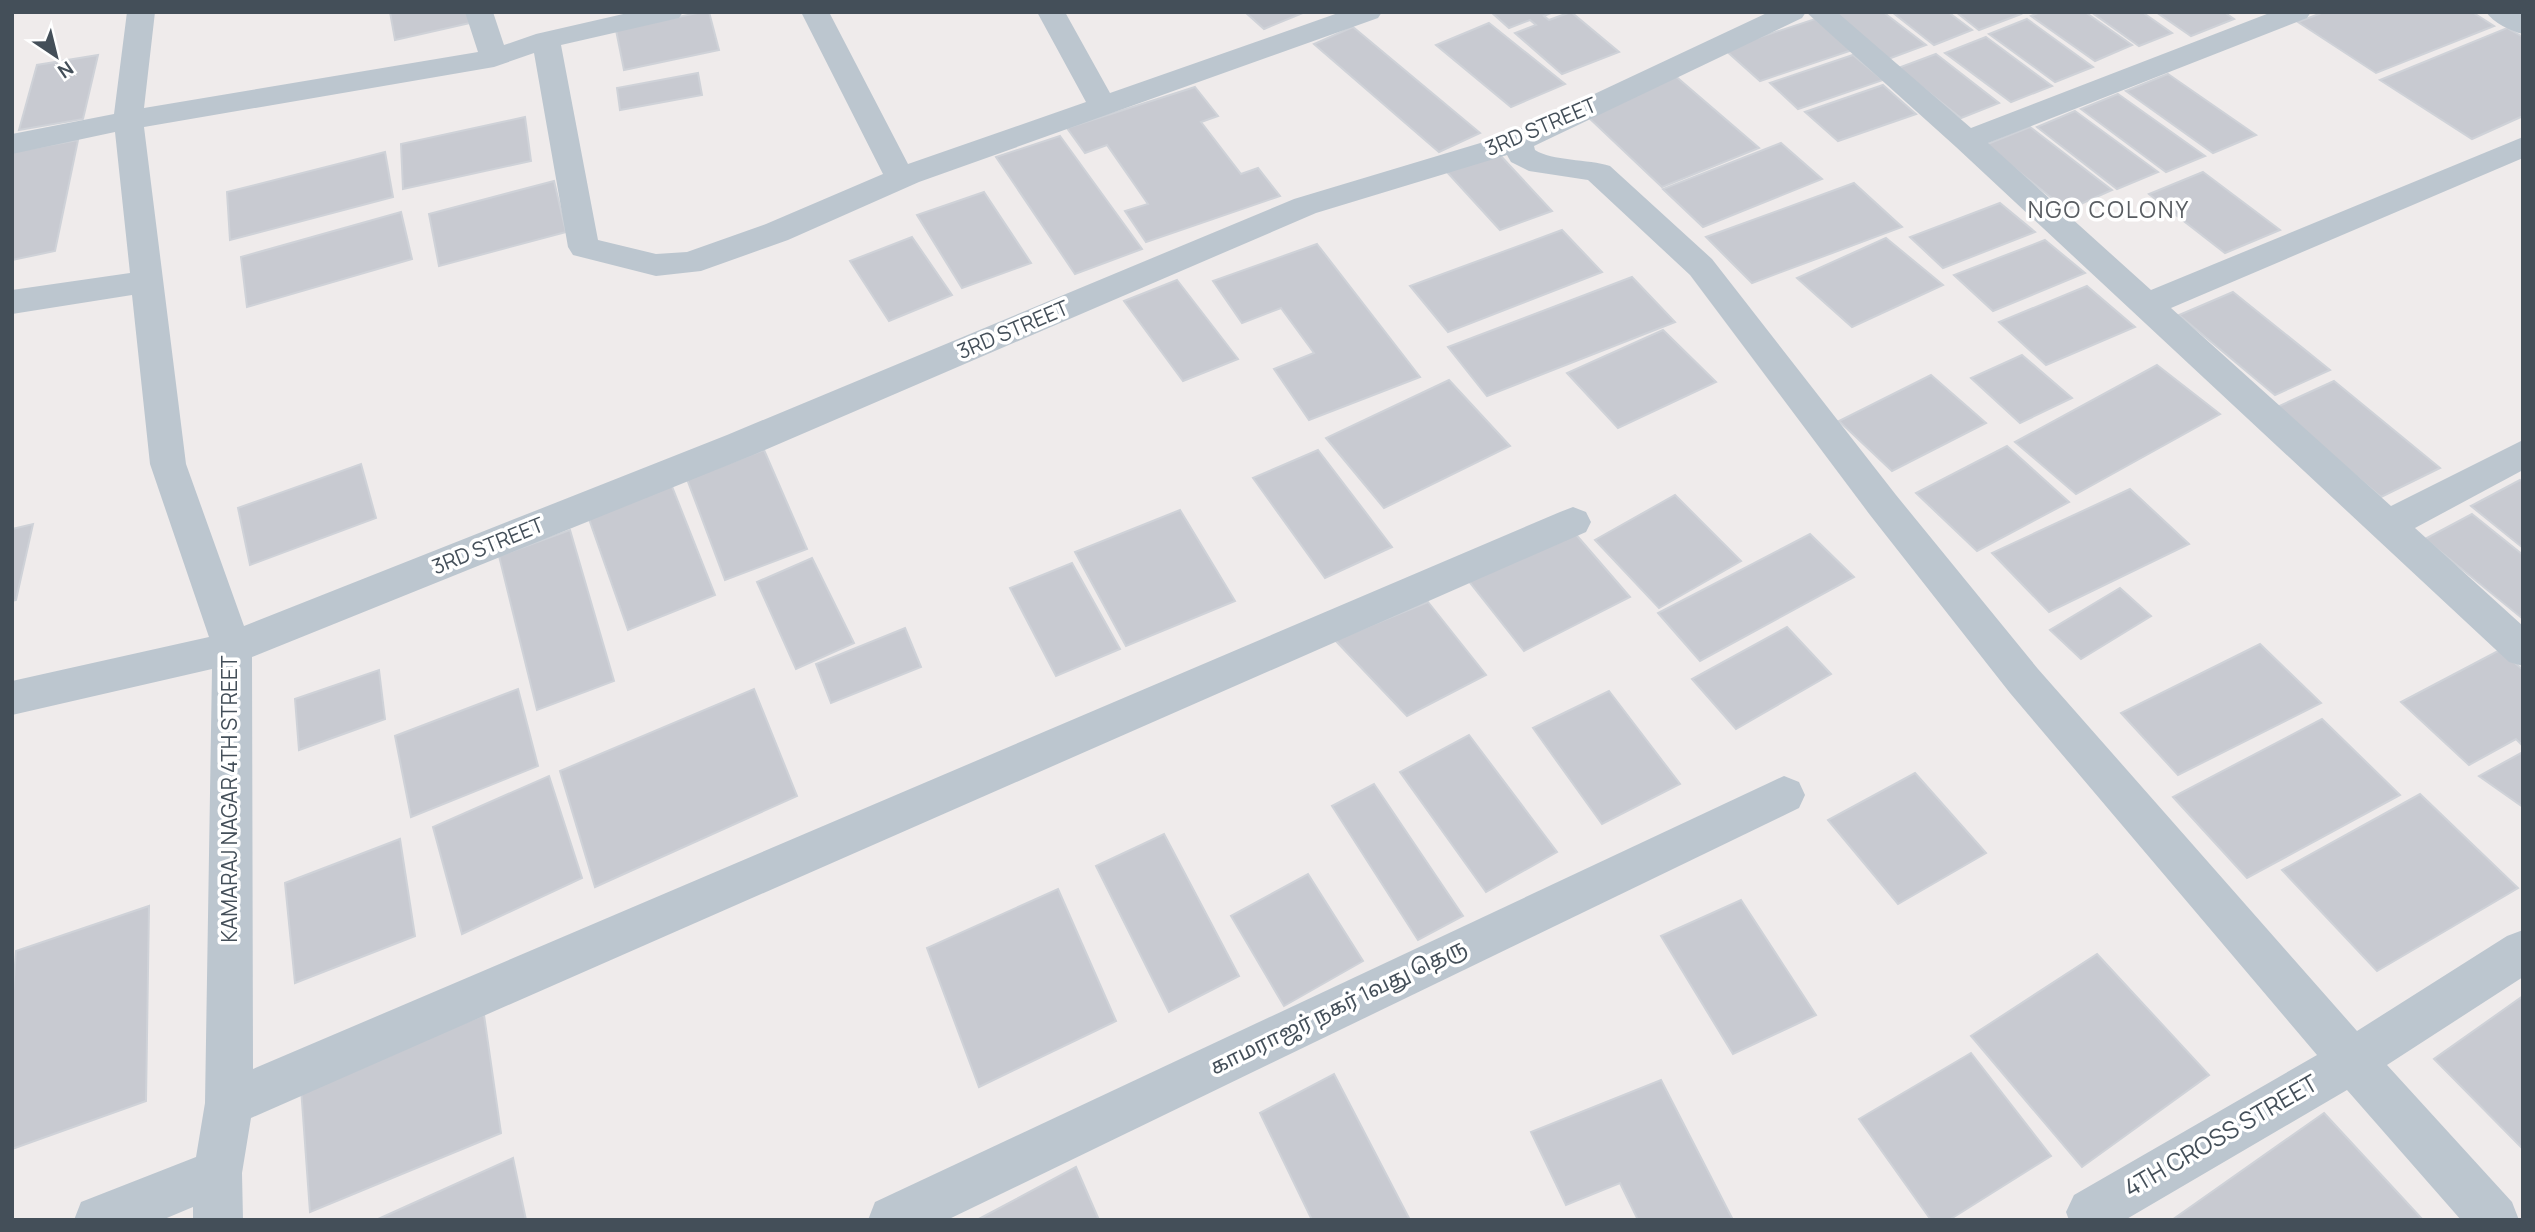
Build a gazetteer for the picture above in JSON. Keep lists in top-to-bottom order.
{
  "streets": {
    "street": [
      "3RD STREET",
      "KAMARAJ NAGAR 4TH STREET",
      "காமராஜர் நகர் 1வது தெரு",
      "4TH CROSS STREET"
    ]
  },
  "crossings": [
    ["3RD STREET", "KAMARAJ NAGAR 4TH STREET"]
  ],
  "districts": ["NGO COLONY"],
  "north": "bottom right"
}
